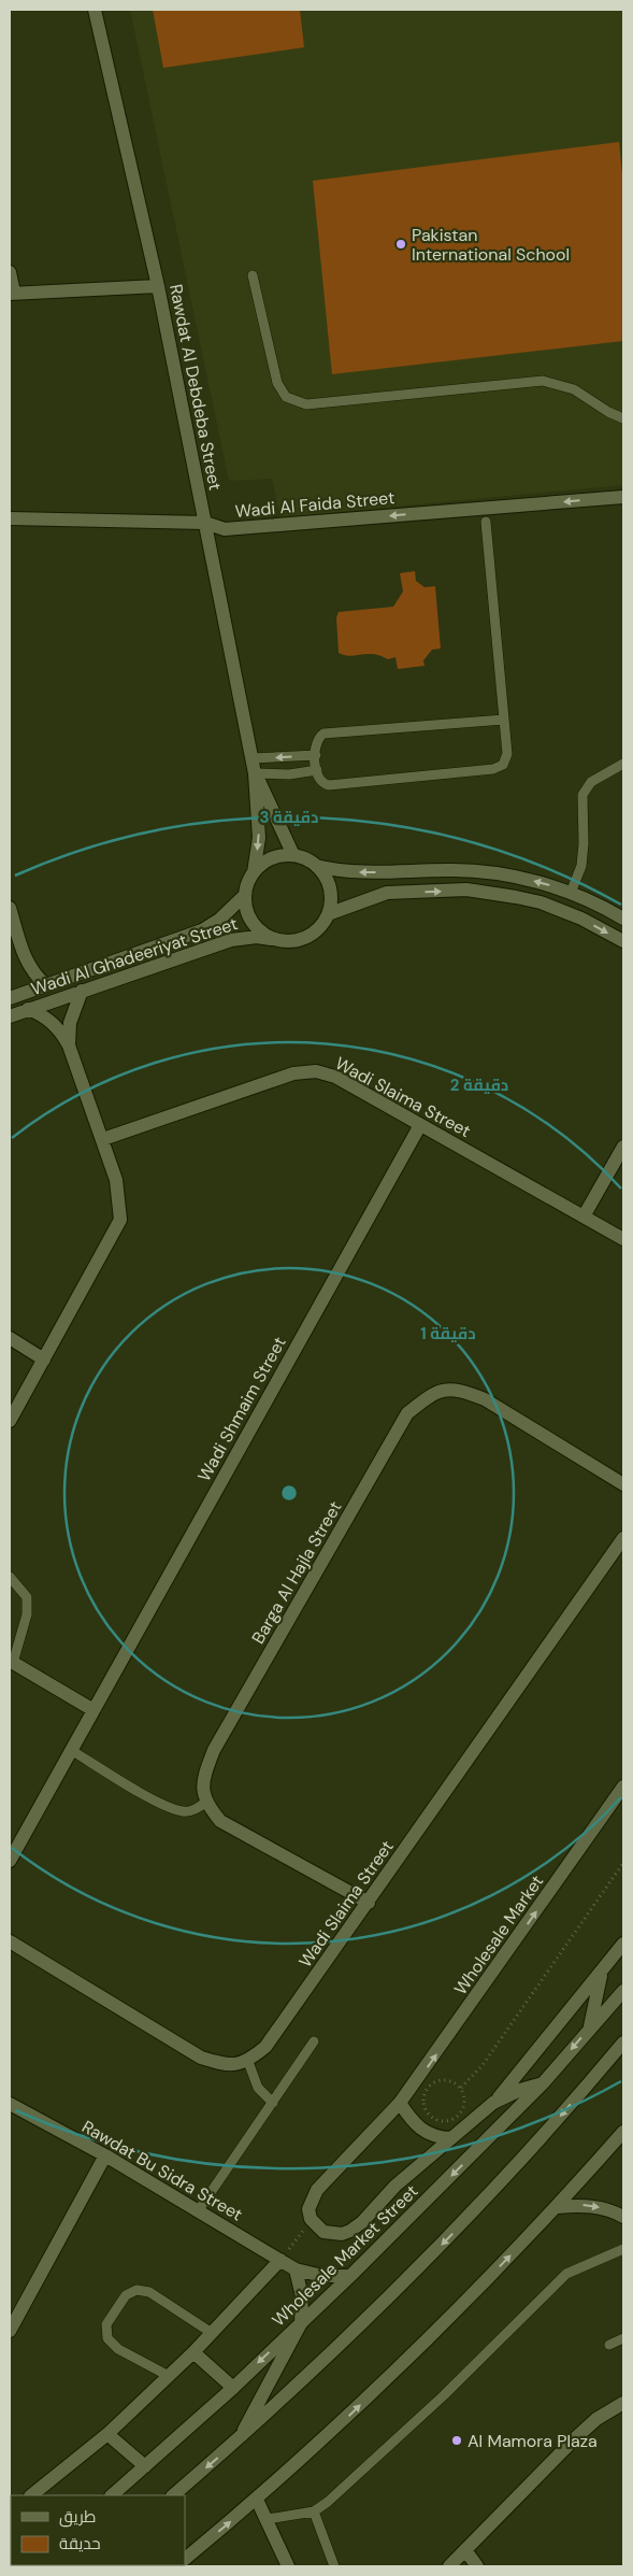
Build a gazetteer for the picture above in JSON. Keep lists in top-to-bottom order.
{
  "streets": {
    "street": [
      "Rawdat Al Debdeba Street",
      "Wadi Al Faida Street",
      "Wadi Al Ghadeeriyat Street",
      "Wadi Slaima Street",
      "Wadi Shmaim Street",
      "Barga Al Hajla Street",
      "Wholesale Market",
      "Rawdat Bu Sidra Street",
      "Wholesale Market Street"
    ]
  },
  "crossings": [
    ["Rawdat Al Debdeba Street", "Wadi Al Faida Street"],
    ["Rawdat Al Debdeba Street", "Wadi Al Ghadeeriyat Street"],
    ["Wadi Slaima Street", "Wadi Shmaim Street"],
    ["Rawdat Bu Sidra Street", "Wholesale Market Street"]
  ],
  "one_way": ["Wadi Al Faida Street"],
  "places": ["Pakistan International School", "Al Mamora Plaza"],
  "legend": ["طريق", "حديقة"],
  "rings": ["3 دقيقة", "2 دقيقة", "1 دقيقة"]
}
